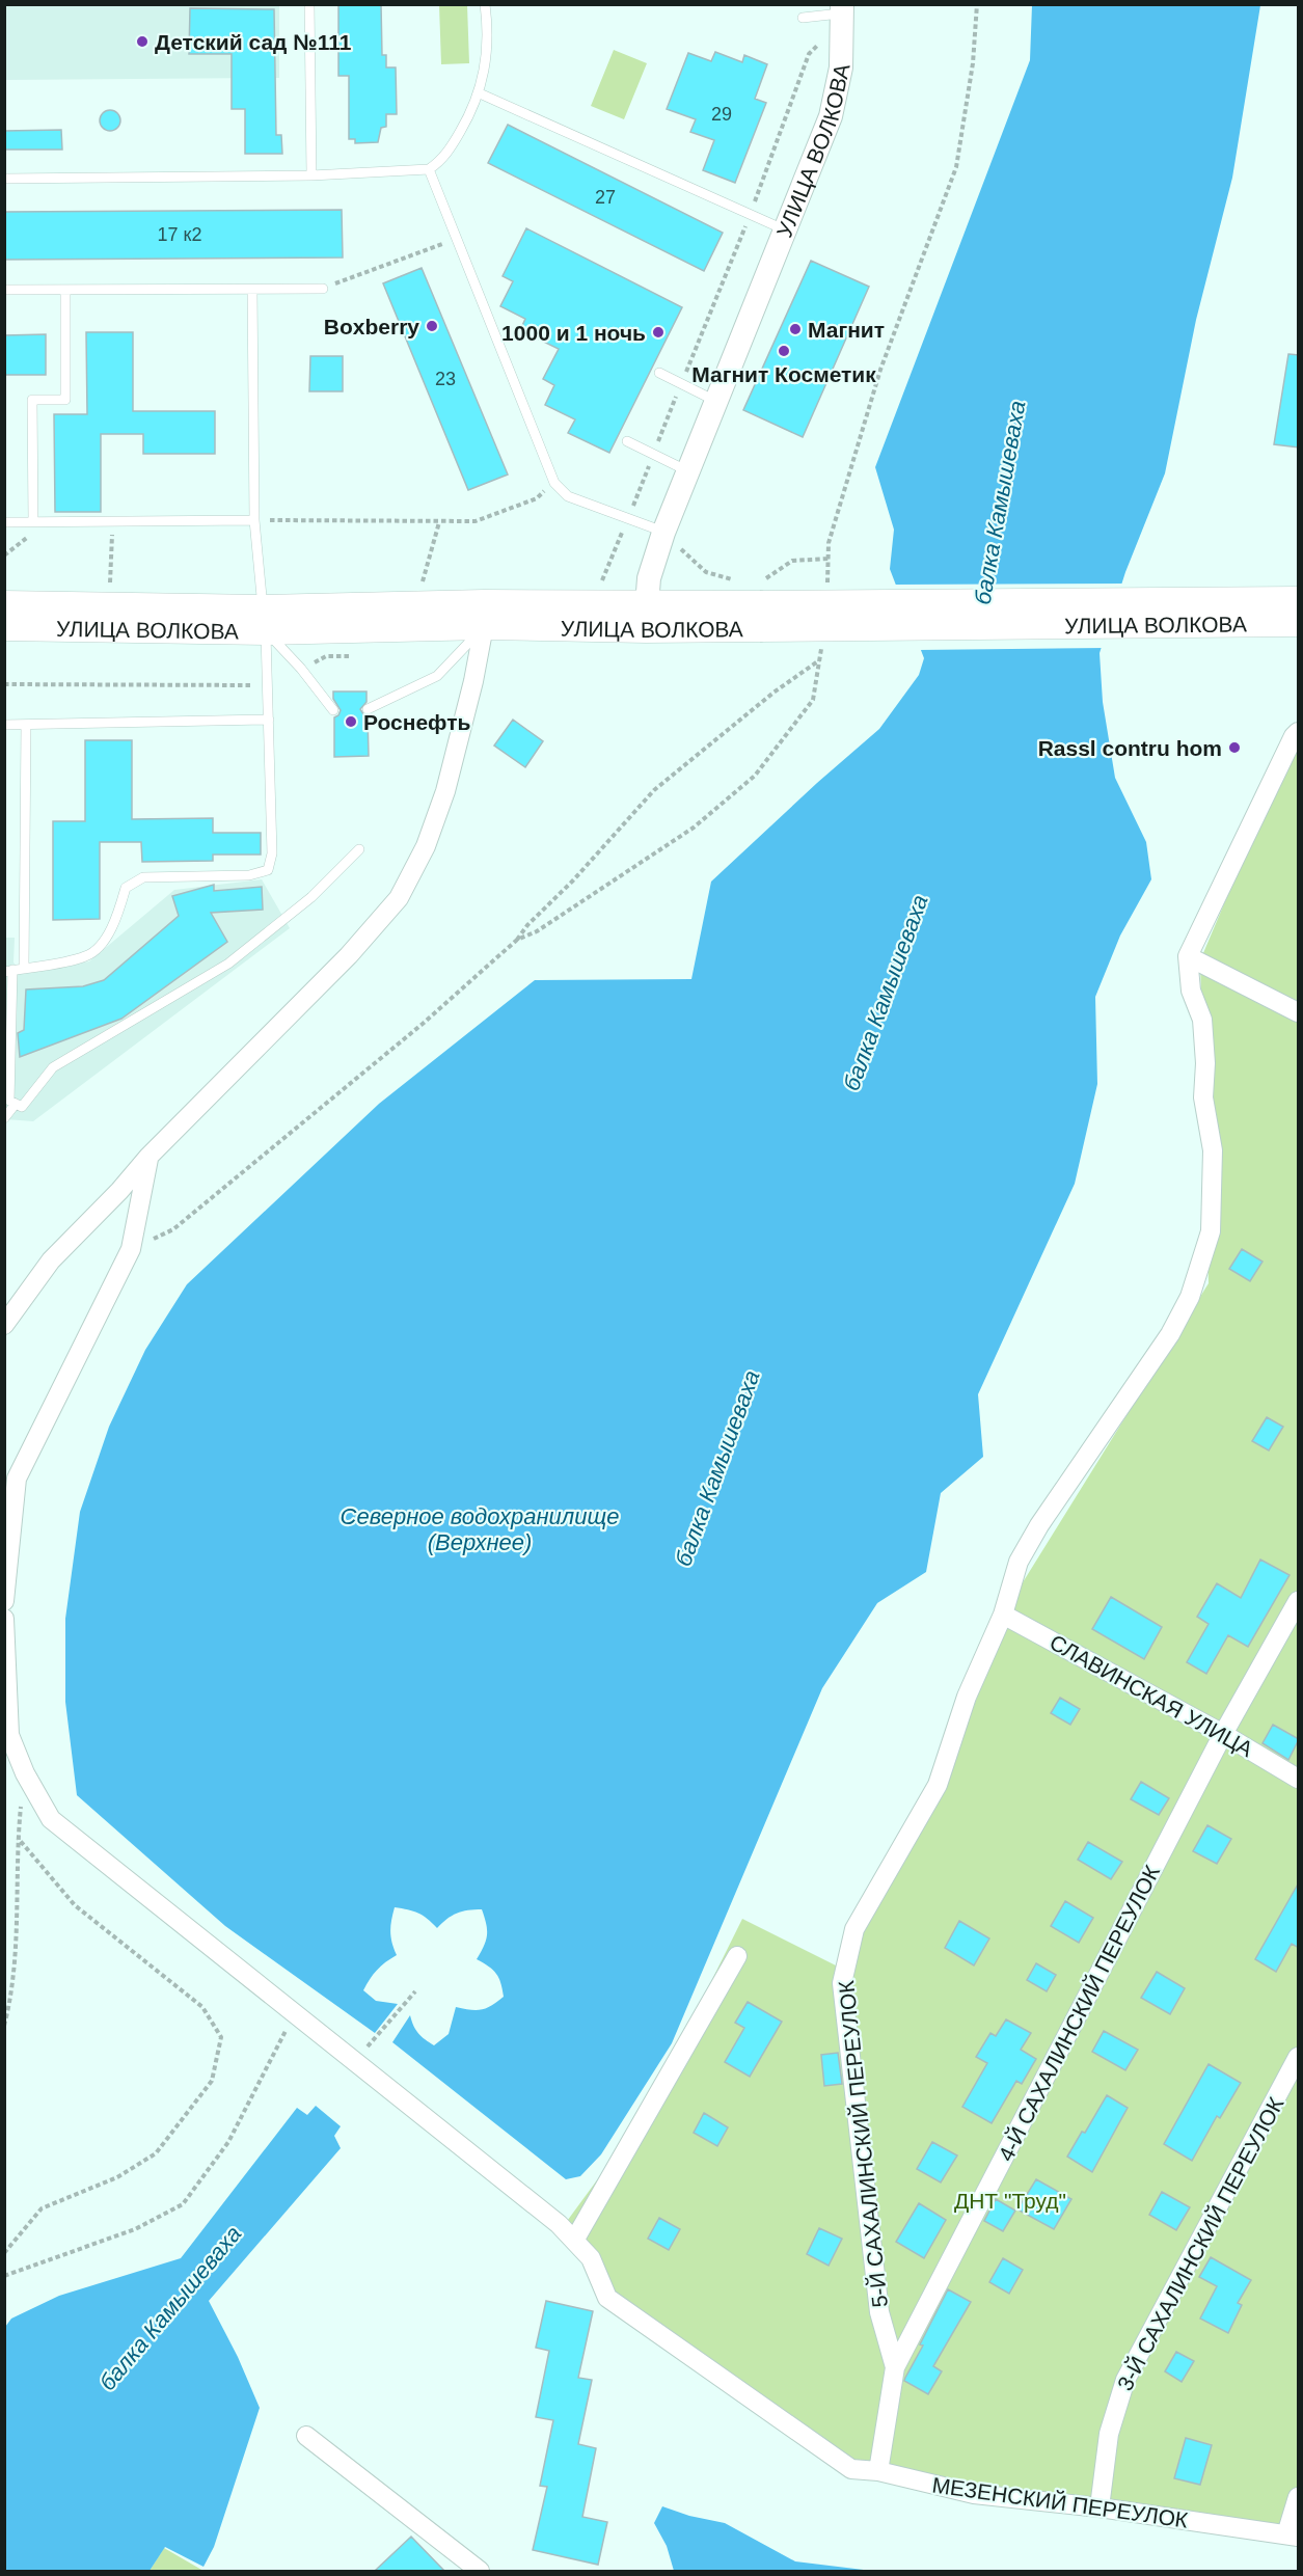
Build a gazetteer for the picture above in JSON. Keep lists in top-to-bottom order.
{
  "streets": {
    "main road": ["УЛИЦА ВОЛКОВА"],
    "street": [
      "СЛАВИНСКАЯ УЛИЦА",
      "4-Й САХАЛИНСКИЙ ПЕРЕУЛОК",
      "5-Й САХАЛИНСКИЙ ПЕРЕУЛОК",
      "3-Й САХАЛИНСКИЙ ПЕРЕУЛОК",
      "МЕЗЕНСКИЙ ПЕРЕУЛОК"
    ]
  },
  "crossings": [
    ["СЛАВИНСКАЯ УЛИЦА", "4-Й САХАЛИНСКИЙ ПЕРЕУЛОК"],
    ["СЛАВИНСКАЯ УЛИЦА", "5-Й САХАЛИНСКИЙ ПЕРЕУЛОК"],
    ["4-Й САХАЛИНСКИЙ ПЕРЕУЛОК", "5-Й САХАЛИНСКИЙ ПЕРЕУЛОК"],
    ["4-Й САХАЛИНСКИЙ ПЕРЕУЛОК", "МЕЗЕНСКИЙ ПЕРЕУЛОК"],
    ["3-Й САХАЛИНСКИЙ ПЕРЕУЛОК", "МЕЗЕНСКИЙ ПЕРЕУЛОК"]
  ],
  "water": ["балка Камышеваха", "Северное водохранилище (Верхнее)"],
  "parks": ["ДНТ \"Труд\""],
  "places": [
    "Детский сад №111",
    "Boxberry",
    "Магнит",
    "1000 и 1 ночь",
    "Магнит Косметик",
    "Роснефть",
    "Rassl contru hom"
  ],
  "house_numbers": [
    "29",
    "27",
    "17 к2",
    "23"
  ]
}
